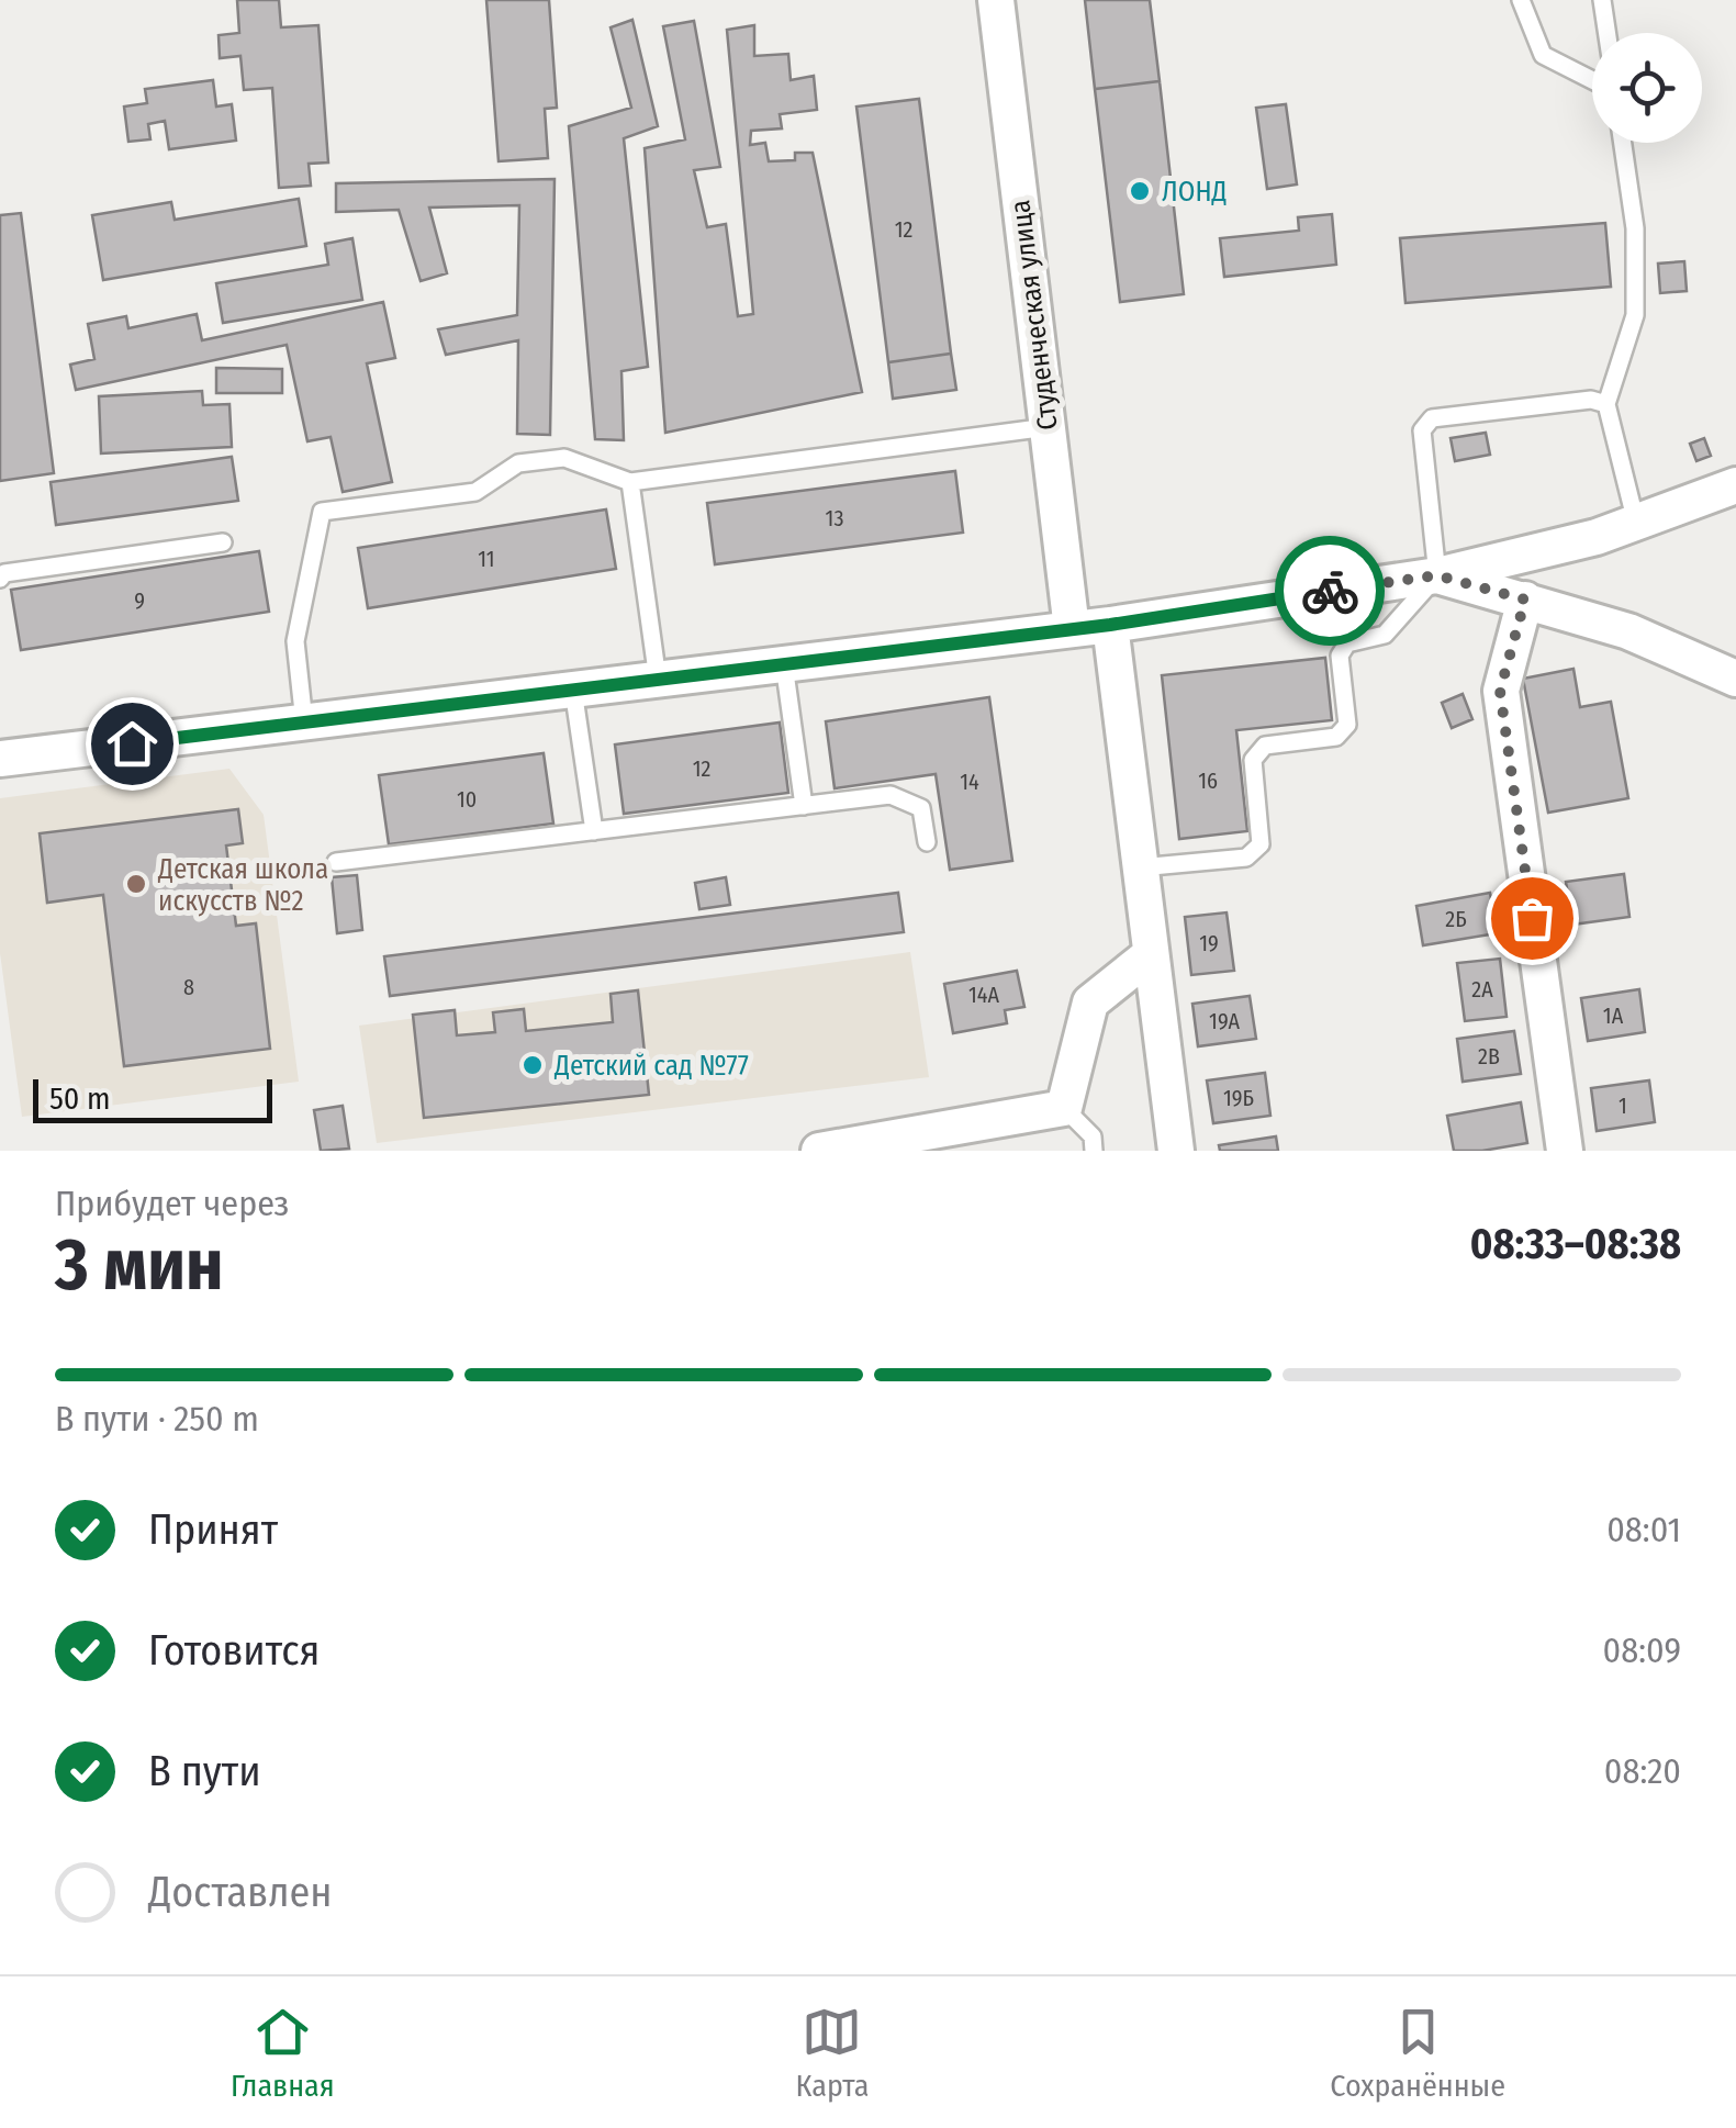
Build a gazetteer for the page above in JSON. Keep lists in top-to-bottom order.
{
  "streets": {
    "street": ["Студенческая улица"]
  },
  "places": ["ЛОНД", "Детская школа искусств №2", "Детский сад №77"],
  "house_numbers": [
    "12",
    "13",
    "11",
    "9",
    "12",
    "16",
    "14",
    "10",
    "2Б",
    "19",
    "8",
    "2А",
    "14А",
    "1А",
    "19А",
    "2В",
    "19Б",
    "1"
  ],
  "scale_bar": "50 m",
  "page": {
    "scale": "50 m",
    "heading": ["3 мин", "Прибудет через", "08:33–08:38"],
    "bar": "В пути · 250 m",
    "list": [
      ["Принят", "08:01"],
      ["Готовится", "08:09"],
      ["В пути", "08:20"],
      "Доставлен"
    ],
    "tabs": ["Главная", "Карта", "Сохранённые"]
  }
}
